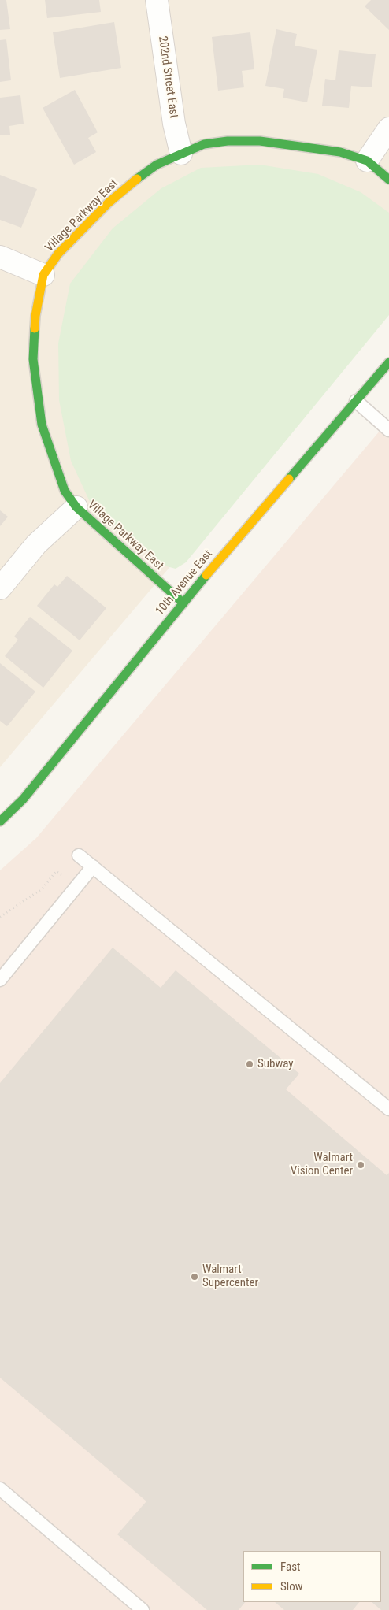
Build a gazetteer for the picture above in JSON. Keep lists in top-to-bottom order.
{
  "streets": {
    "street": ["202nd Street East", "Village Parkway East", "10th Avenue East"]
  },
  "crossings": [
    ["202nd Street East", "Village Parkway East"],
    ["Village Parkway East", "10th Avenue East"]
  ],
  "places": ["Subway", "Walmart Vision Center", "Walmart Supercenter"],
  "legend": ["Fast", "Slow"]
}
